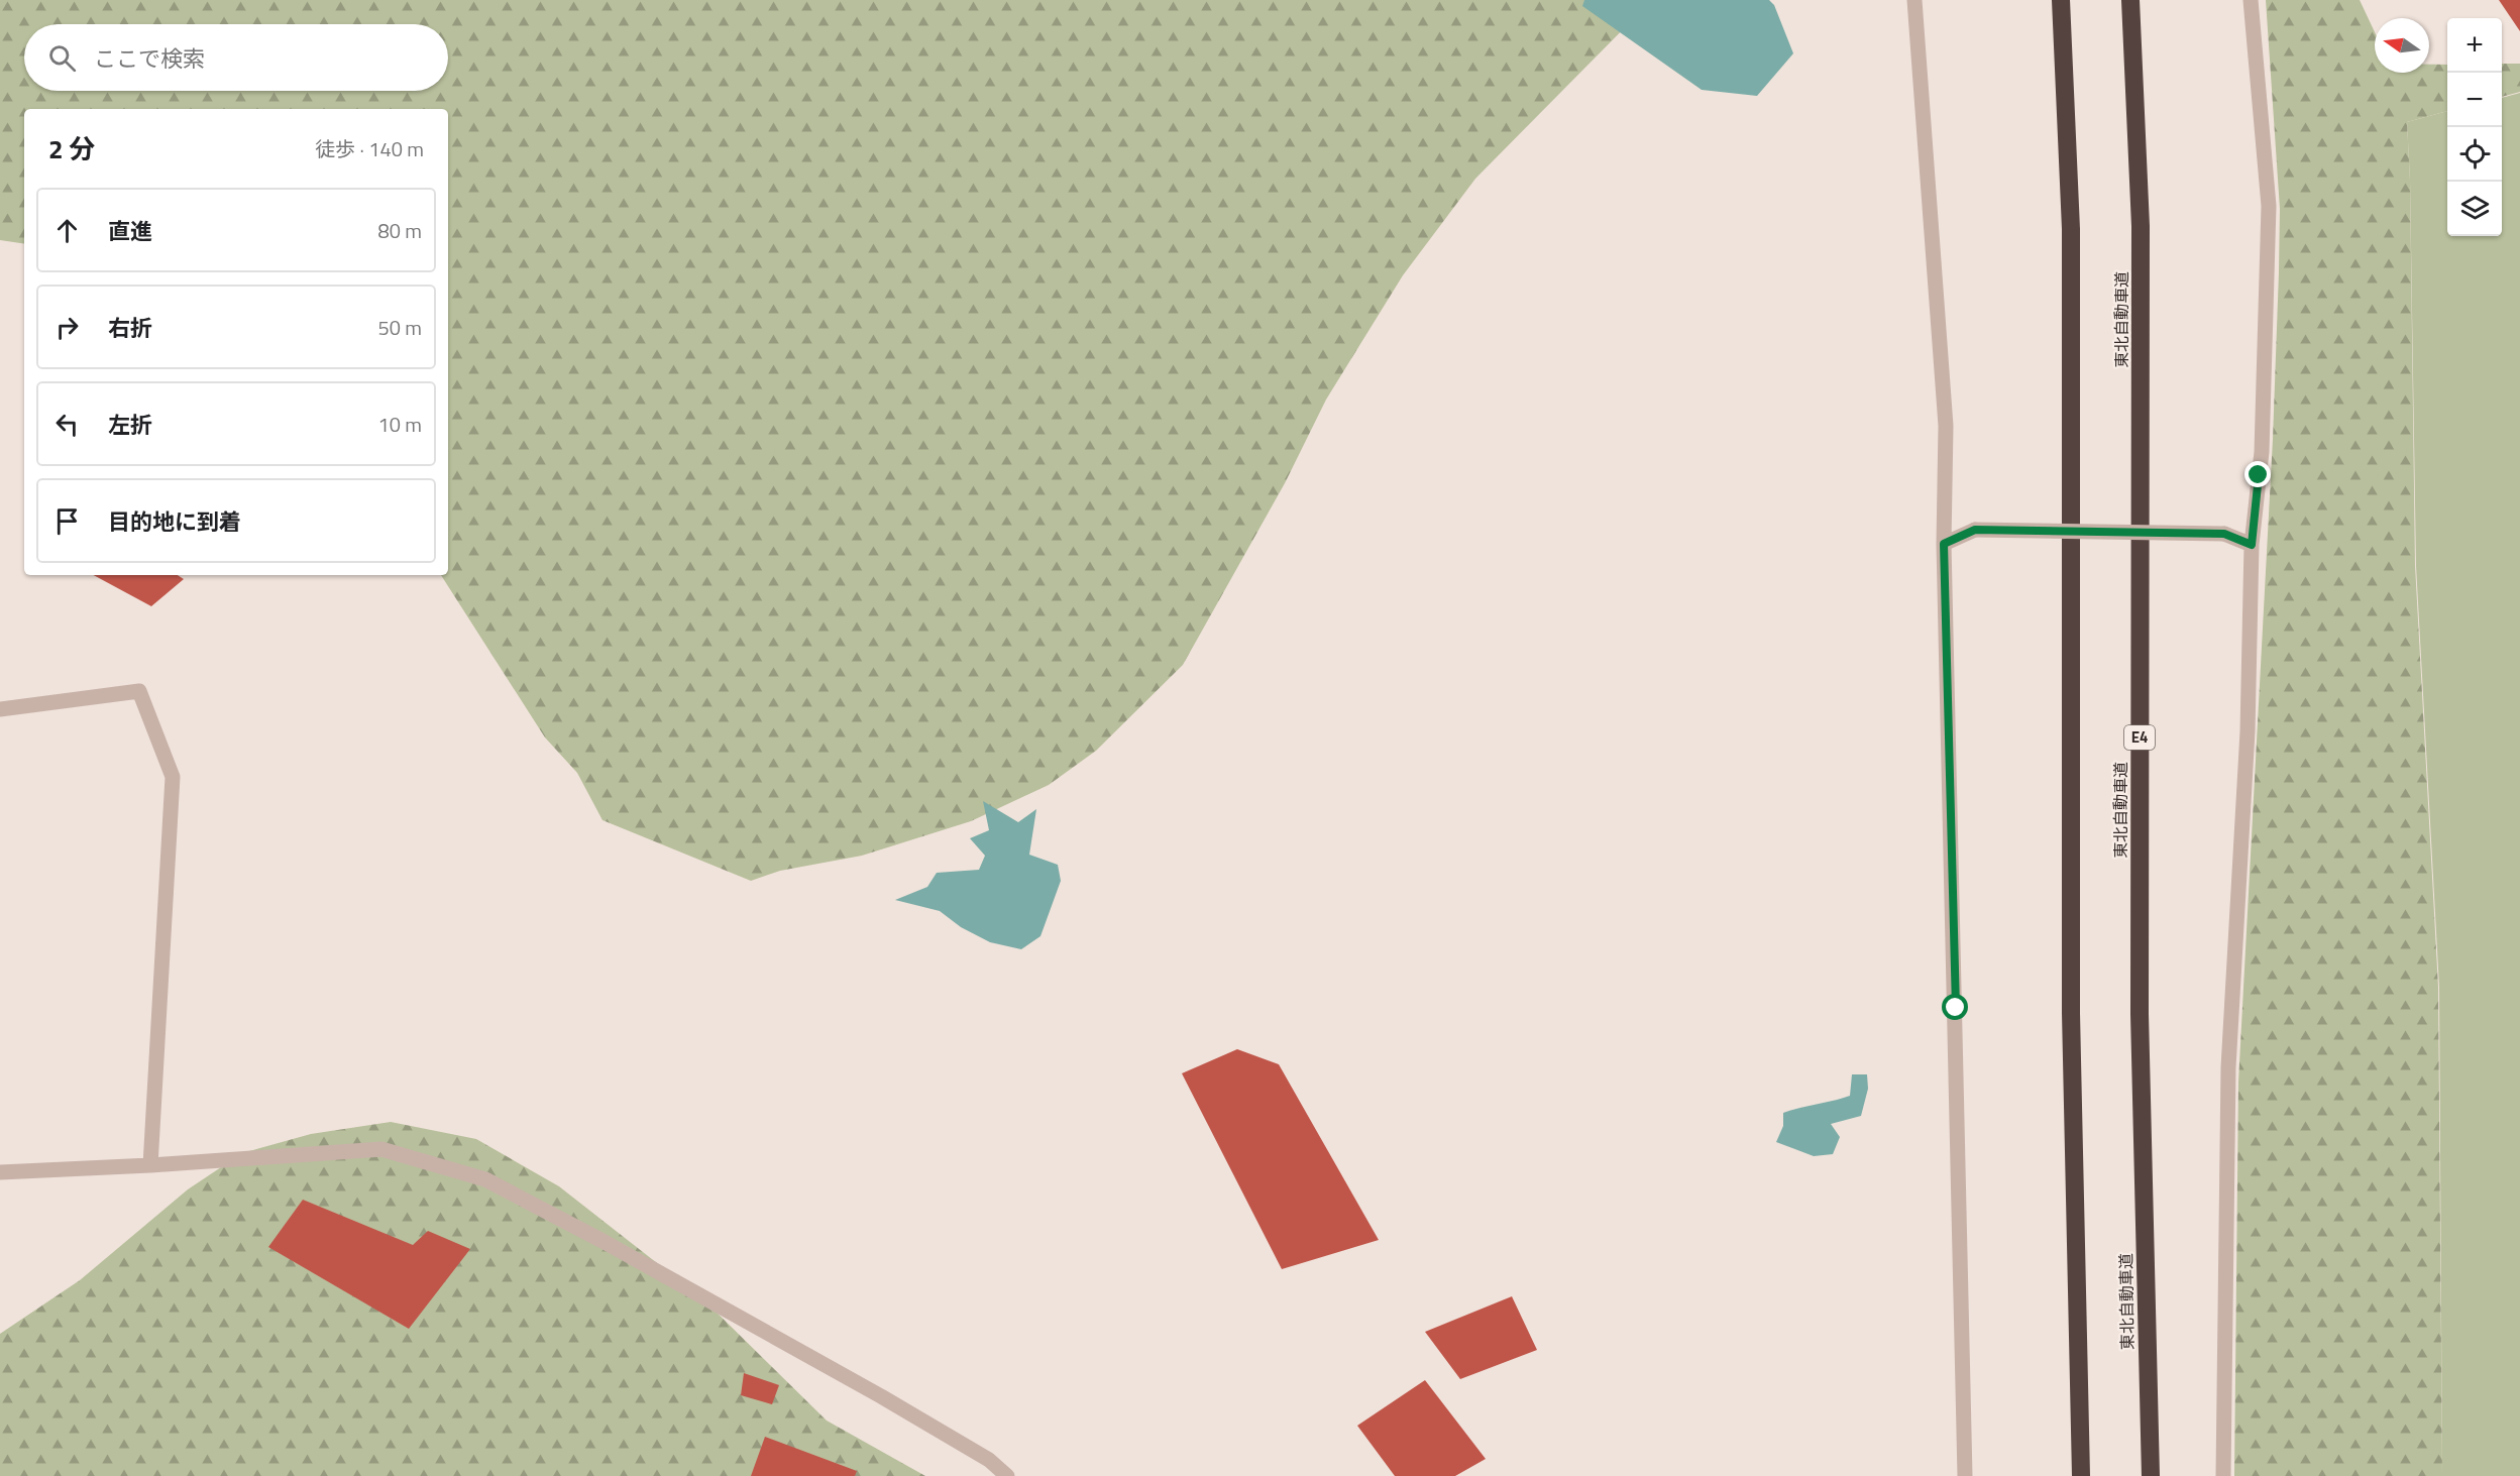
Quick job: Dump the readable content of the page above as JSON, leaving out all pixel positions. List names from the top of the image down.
{
  "streets": {
    "highway": ["東北自動車道", "E4"]
  },
  "north": "left",
  "page": {
    "map_buttons": ["+", "−"],
    "search": "ここで検索",
    "heading": ["2 分", "徒歩 · 140 m"],
    "list": [
      ["直進", "80 m"],
      ["右折", "50 m"],
      ["左折", "10 m"],
      "目的地に到着"
    ]
  }
}
